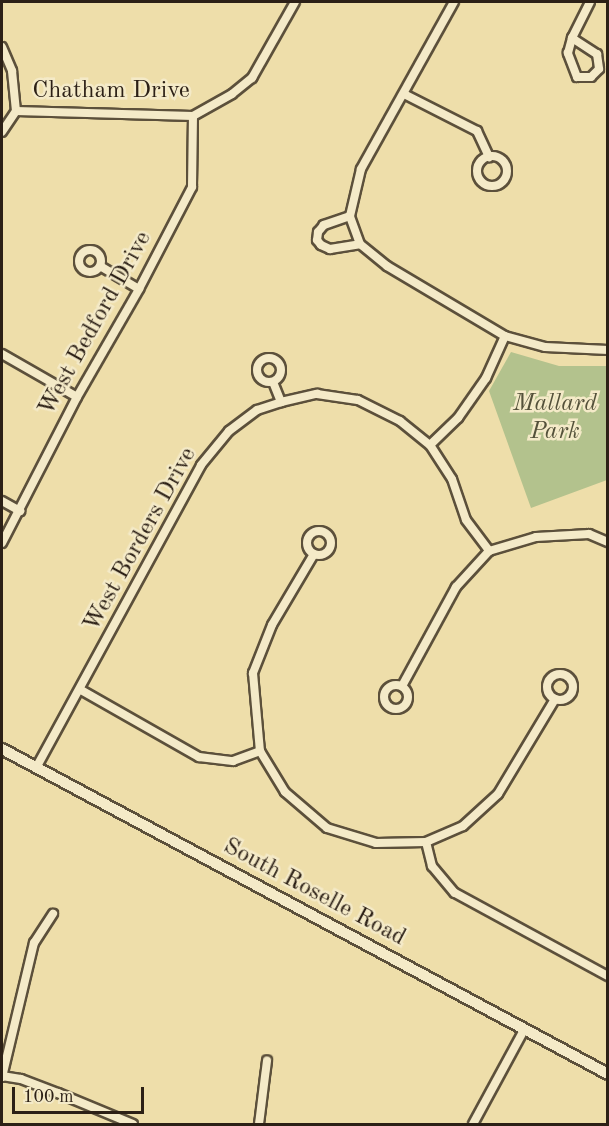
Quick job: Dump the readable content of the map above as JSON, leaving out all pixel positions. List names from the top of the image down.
{
  "streets": {
    "main road": ["South Roselle Road"],
    "street": ["Chatham Drive", "West Bedford Drive", "West Borders Drive"]
  },
  "crossings": [
    ["Chatham Drive", "West Bedford Drive"],
    ["West Borders Drive", "South Roselle Road"]
  ],
  "parks": ["Mallard Park"],
  "scale_bar": "100 m"
}
